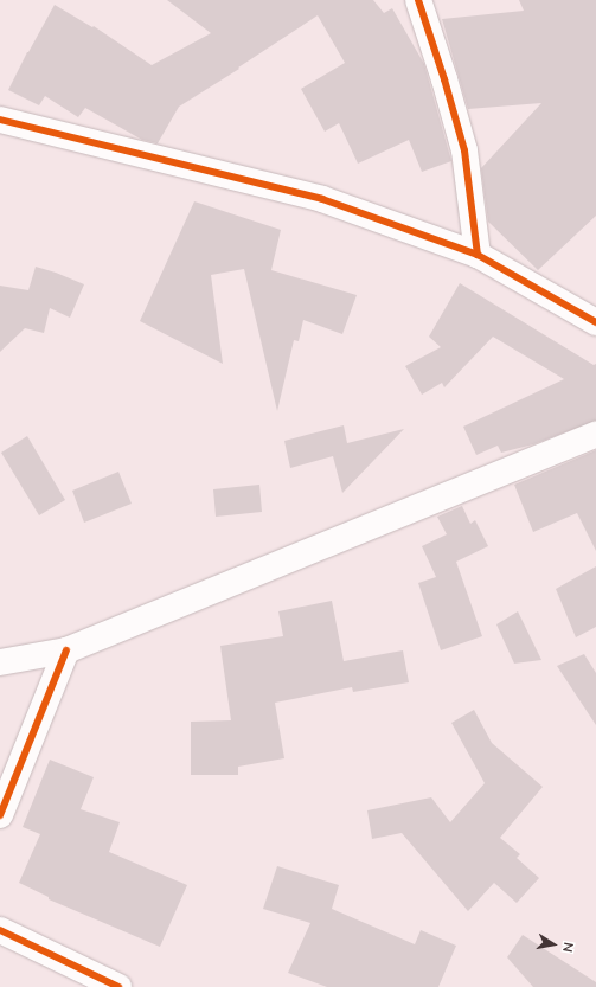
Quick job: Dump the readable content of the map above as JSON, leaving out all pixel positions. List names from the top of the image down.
{
  "north": "right"
}
